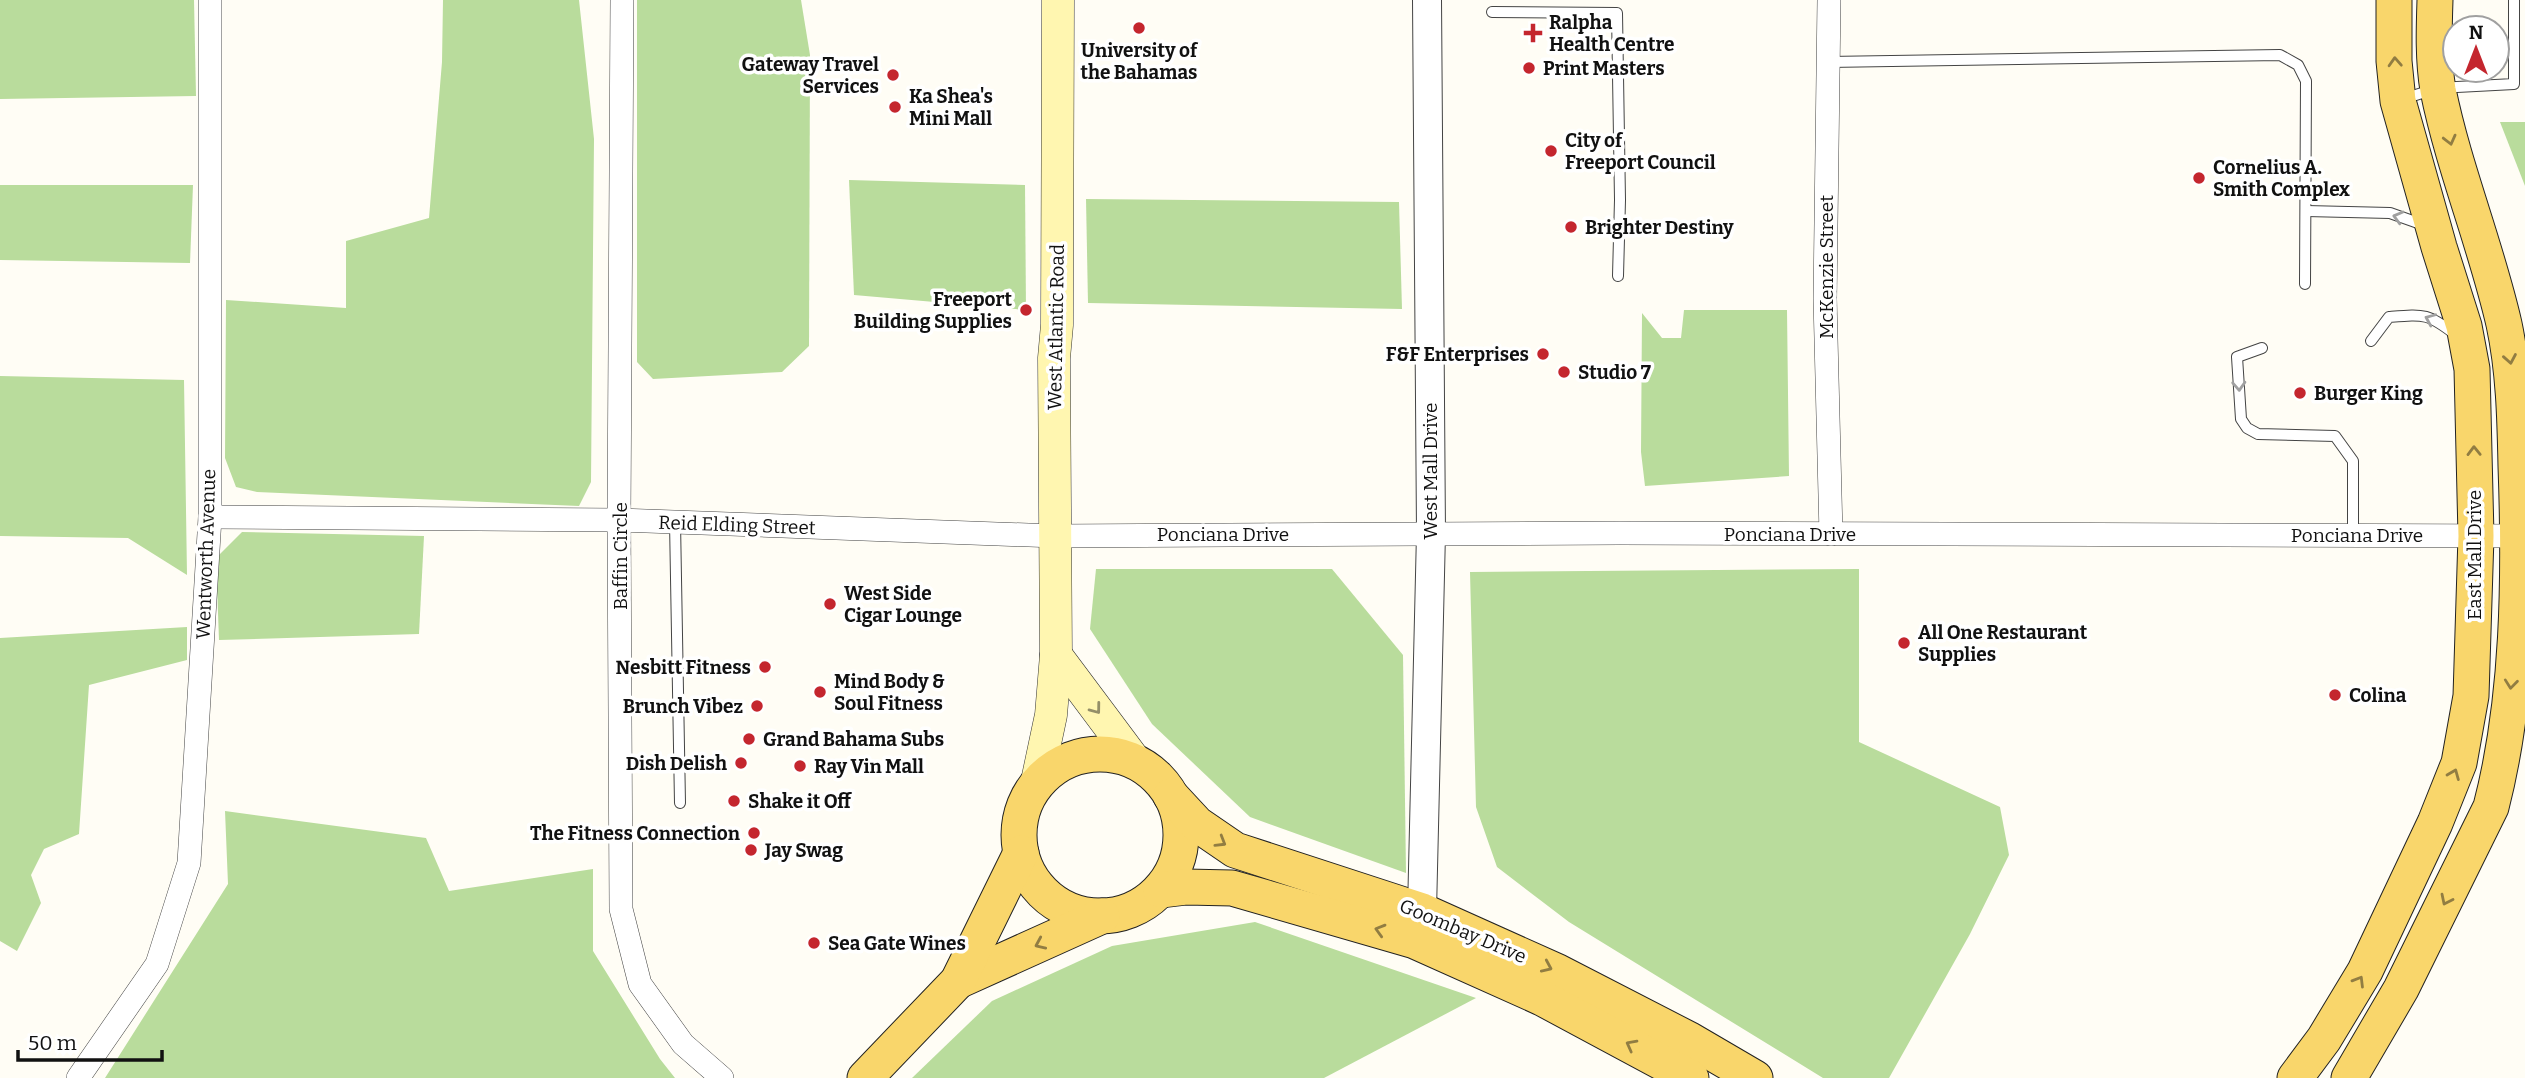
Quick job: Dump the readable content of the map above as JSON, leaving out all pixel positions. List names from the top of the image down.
{
  "streets": {
    "main road": ["West Atlantic Road", "East Mall Drive", "Goombay Drive"],
    "street": [
      "McKenzie Street",
      "West Mall Drive",
      "Reid Elding Street",
      "Ponciana Drive",
      "Wentworth Avenue",
      "Baffin Circle"
    ]
  },
  "crossings": [
    ["McKenzie Street", "Ponciana Drive"],
    ["West Atlantic Road", "Reid Elding Street"],
    ["West Atlantic Road", "Ponciana Drive"],
    ["West Atlantic Road", "Goombay Drive"],
    ["West Mall Drive", "Ponciana Drive"],
    ["West Mall Drive", "Goombay Drive"],
    ["Reid Elding Street", "Ponciana Drive"],
    ["Reid Elding Street", "Wentworth Avenue"],
    ["Reid Elding Street", "Baffin Circle"],
    ["Ponciana Drive", "East Mall Drive"]
  ],
  "places": {
    "other": [
      "University of the Bahamas",
      "Print Masters",
      "Gateway Travel Services",
      "Ka Shea's Mini Mall",
      "City of Freeport Council",
      "Cornelius A. Smith Complex",
      "Brighter Destiny",
      "Freeport Building Supplies",
      "F&F Enterprises",
      "Studio 7",
      "Burger King",
      "West Side Cigar Lounge",
      "All One Restaurant Supplies",
      "Nesbitt Fitness",
      "Mind Body & Soul Fitness",
      "Colina",
      "Brunch Vibez",
      "Grand Bahama Subs",
      "Dish Delish",
      "Ray Vin Mall",
      "Shake it Off",
      "The Fitness Connection",
      "Jay Swag",
      "Sea Gate Wines"
    ],
    "health": ["Ralpha Health Centre"]
  },
  "scale_bar": "50 m",
  "north": "top"
}
